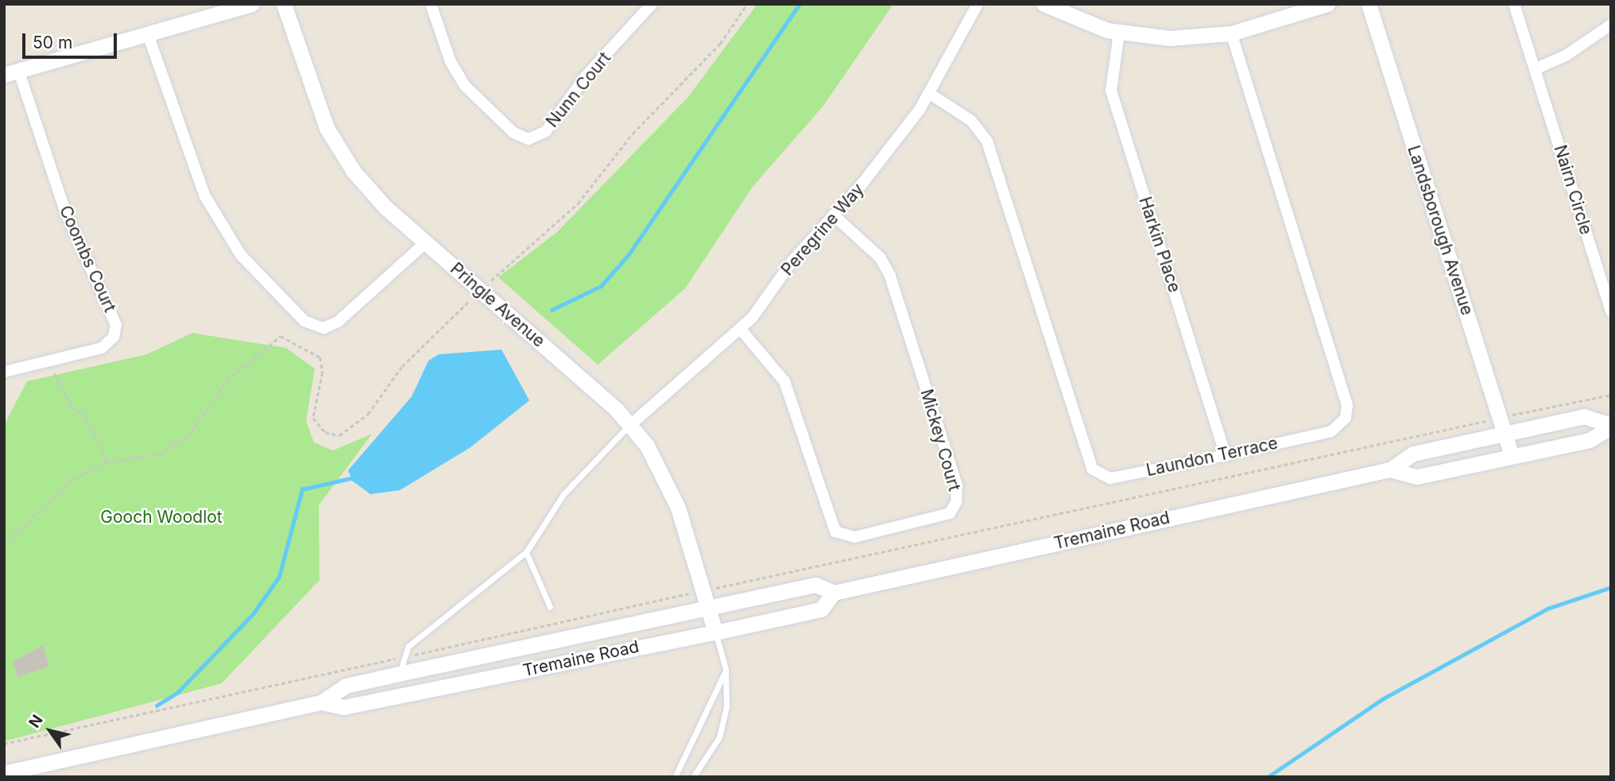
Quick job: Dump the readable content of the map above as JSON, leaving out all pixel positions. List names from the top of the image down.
{
  "streets": {
    "main road": ["Landsborough Avenue", "Pringle Avenue", "Tremaine Road"],
    "street": [
      "Nunn Court",
      "Nairn Circle",
      "Peregrine Way",
      "Harkin Place",
      "Coombs Court",
      "Mickey Court",
      "Laundon Terrace"
    ]
  },
  "crossings": [
    ["Peregrine Way", "Pringle Avenue"],
    ["Peregrine Way", "Mickey Court"],
    ["Peregrine Way", "Laundon Terrace"],
    ["Landsborough Avenue", "Tremaine Road"],
    ["Harkin Place", "Laundon Terrace"],
    ["Pringle Avenue", "Tremaine Road"]
  ],
  "parks": ["Gooch Woodlot"],
  "scale_bar": "50 m",
  "north": "top left"
}
